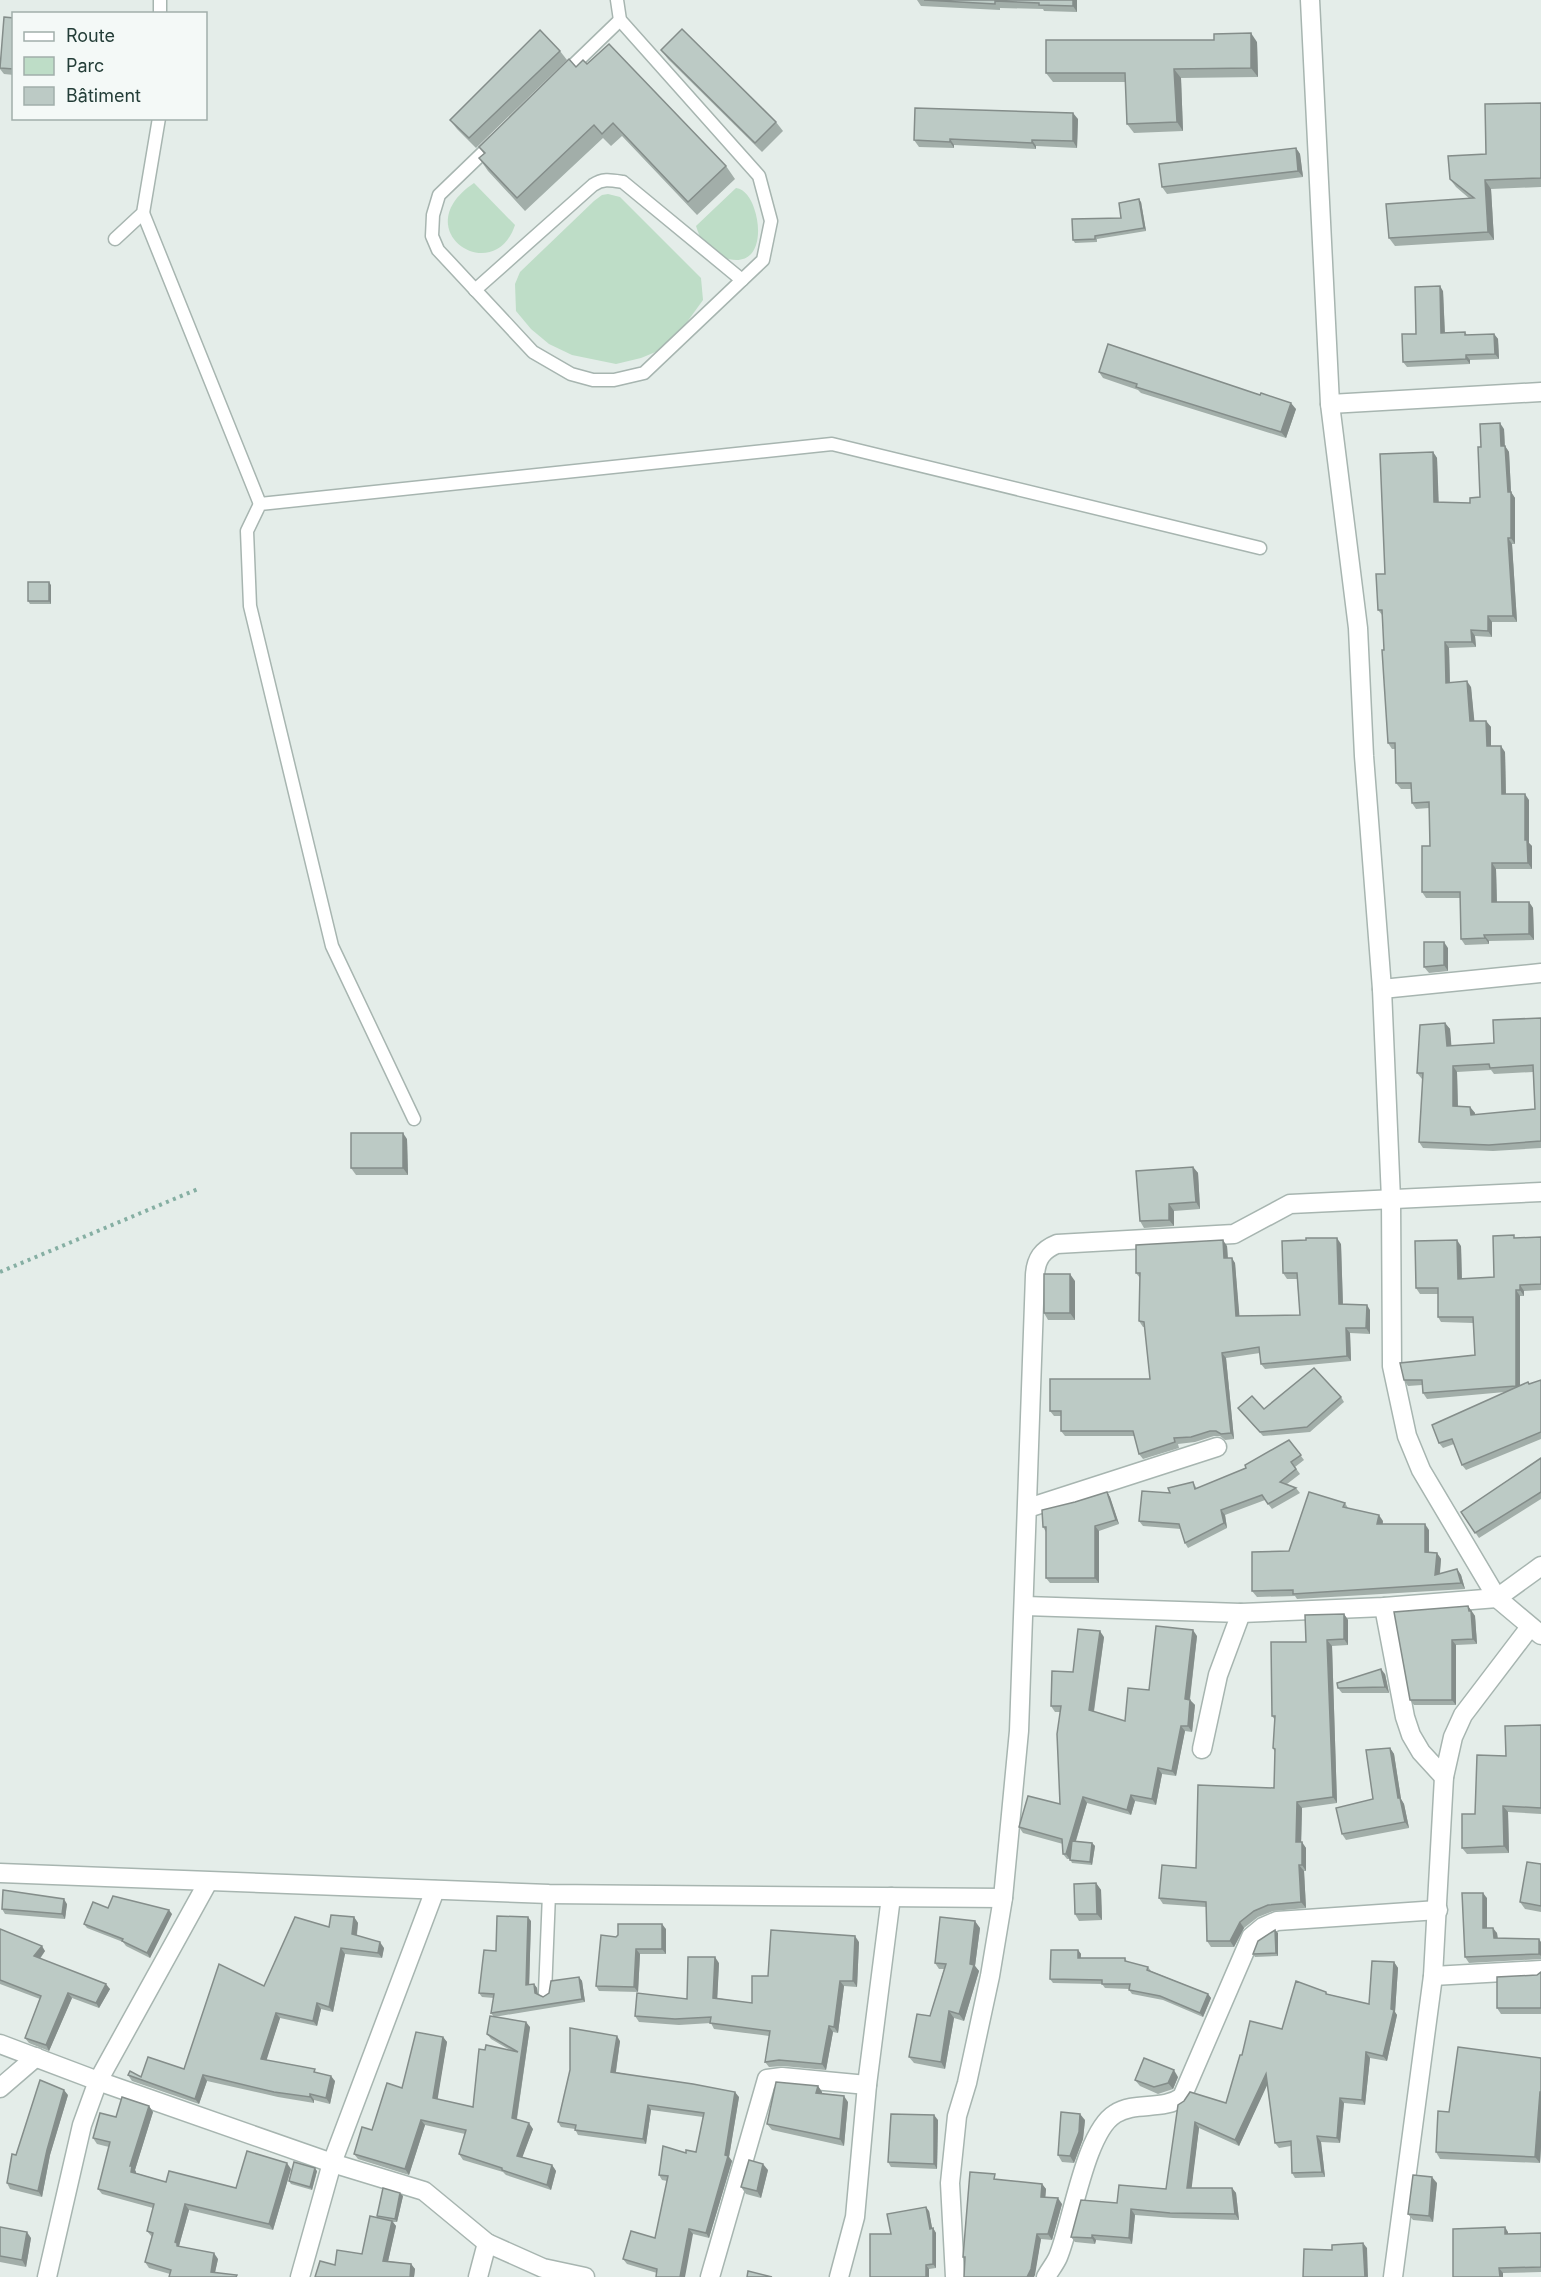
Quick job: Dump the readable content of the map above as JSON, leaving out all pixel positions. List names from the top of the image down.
{
  "legend": ["Route", "Parc", "Bâtiment"]
}
